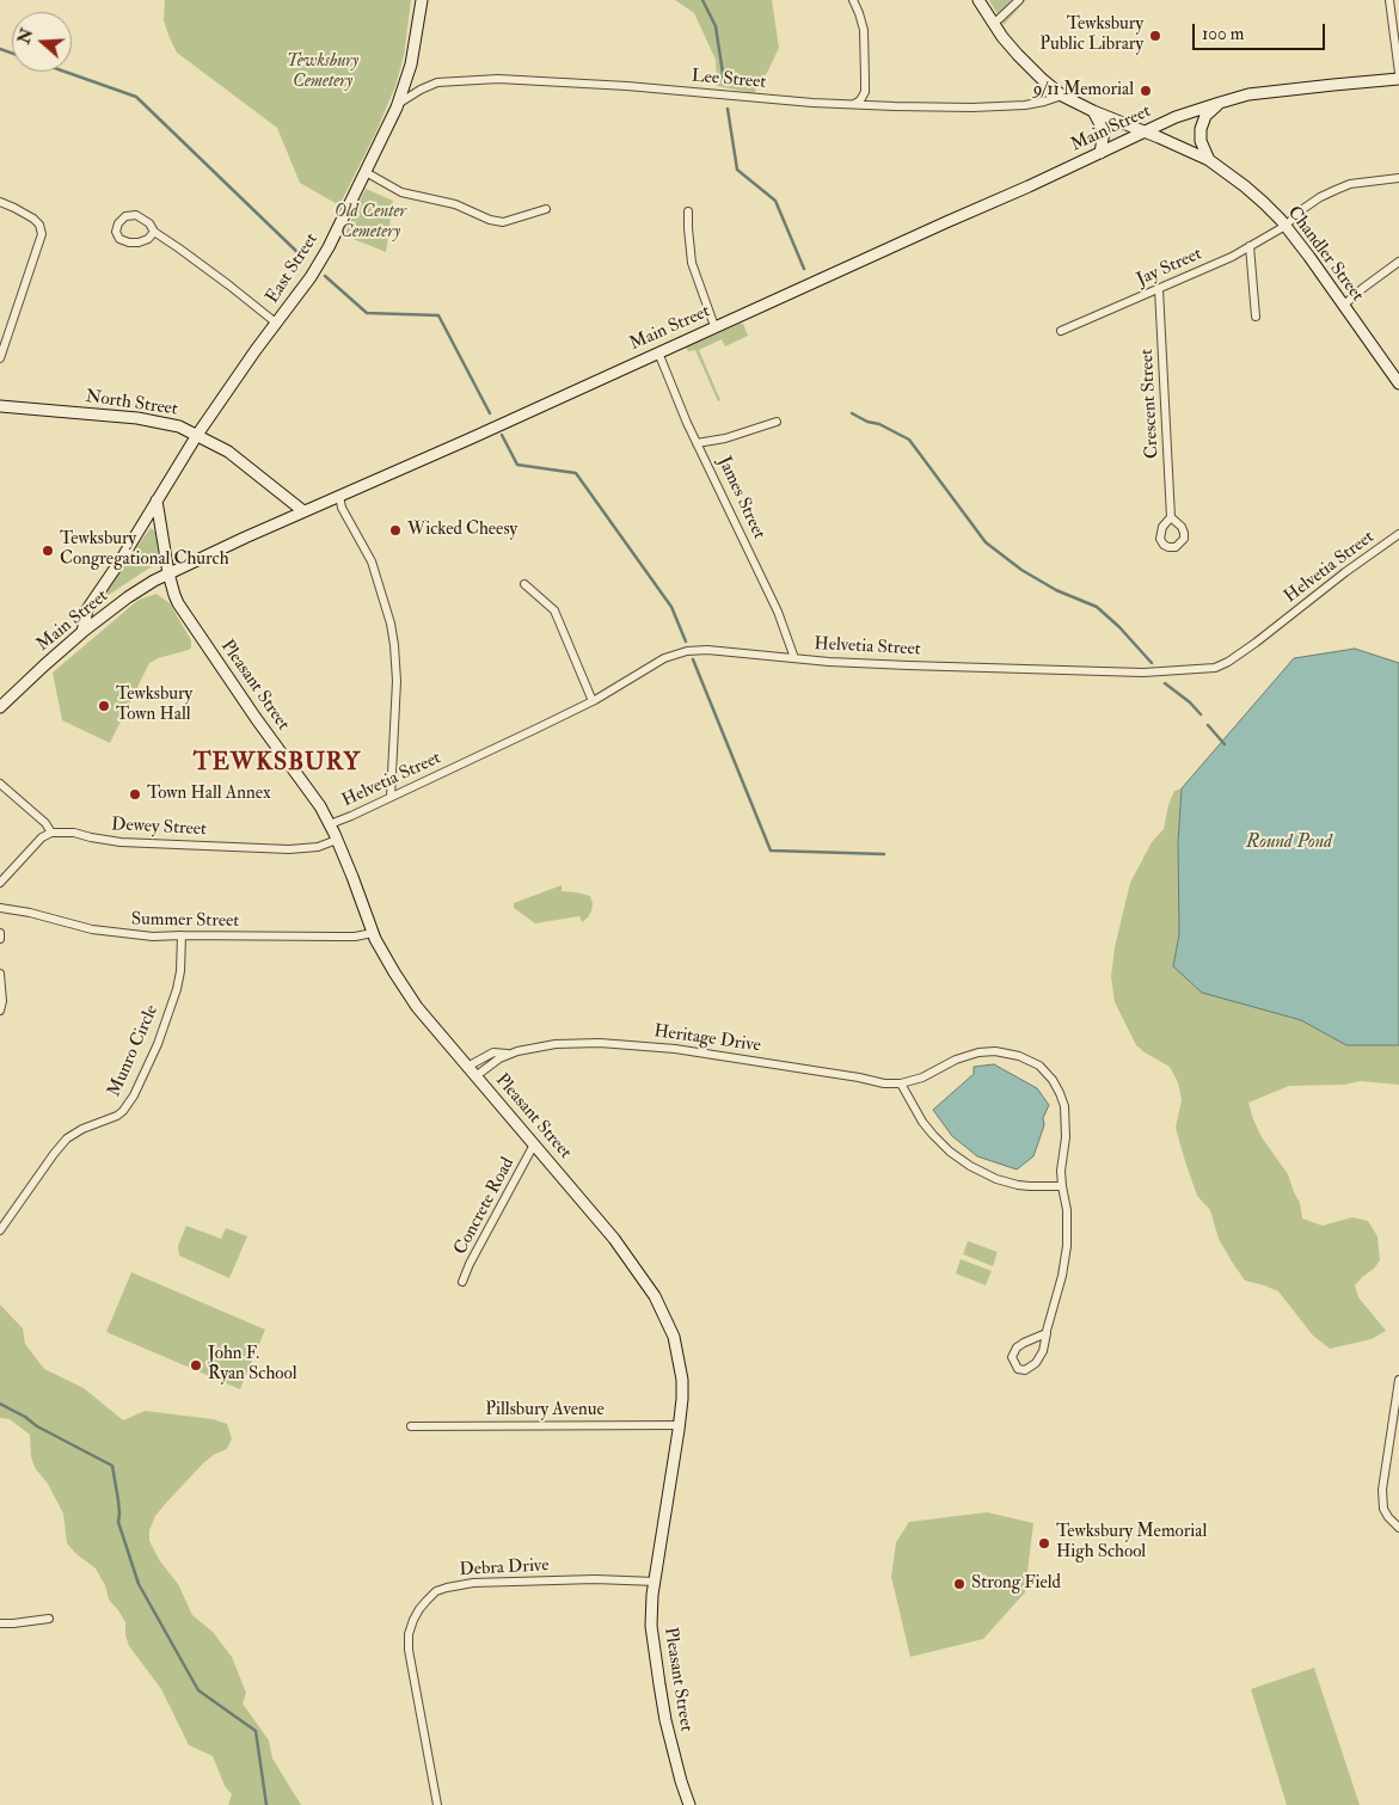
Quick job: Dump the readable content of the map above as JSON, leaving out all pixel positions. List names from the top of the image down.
{
  "streets": {
    "main road": [
      "Main Street",
      "Chandler Street",
      "East Street",
      "North Street",
      "Pleasant Street"
    ],
    "street": [
      "Lee Street",
      "Jay Street",
      "Crescent Street",
      "James Street",
      "Helvetia Street",
      "Dewey Street",
      "Summer Street",
      "Heritage Drive",
      "Munro Circle",
      "Concrete Road",
      "Pillsbury Avenue",
      "Debra Drive"
    ]
  },
  "crossings": [
    ["Lee Street", "Chandler Street"],
    ["Lee Street", "East Street"],
    ["Main Street", "Chandler Street"],
    ["Main Street", "East Street"],
    ["Main Street", "North Street"],
    ["Main Street", "James Street"],
    ["Main Street", "Pleasant Street"],
    ["Chandler Street", "Jay Street"],
    ["Jay Street", "Crescent Street"],
    ["East Street", "North Street"],
    ["East Street", "Pleasant Street"],
    ["James Street", "Helvetia Street"],
    ["Helvetia Street", "Pleasant Street"],
    ["Pleasant Street", "Dewey Street"],
    ["Pleasant Street", "Summer Street"],
    ["Pleasant Street", "Heritage Drive"],
    ["Pleasant Street", "Concrete Road"],
    ["Pleasant Street", "Pillsbury Avenue"],
    ["Pleasant Street", "Debra Drive"],
    ["Summer Street", "Munro Circle"]
  ],
  "districts": ["TEWKSBURY"],
  "water": ["Round Pond"],
  "parks": ["Tewksbury Cemetery", "Old Center Cemetery"],
  "places": [
    "Tewksbury Public Library",
    "9/11 Memorial",
    "Wicked Cheesy",
    "Tewksbury Congregational Church",
    "Tewksbury Town Hall",
    "Town Hall Annex",
    "John F. Ryan School",
    "Tewksbury Memorial High School",
    "Strong Field"
  ],
  "scale_bar": "100 m",
  "north": "left"
}
